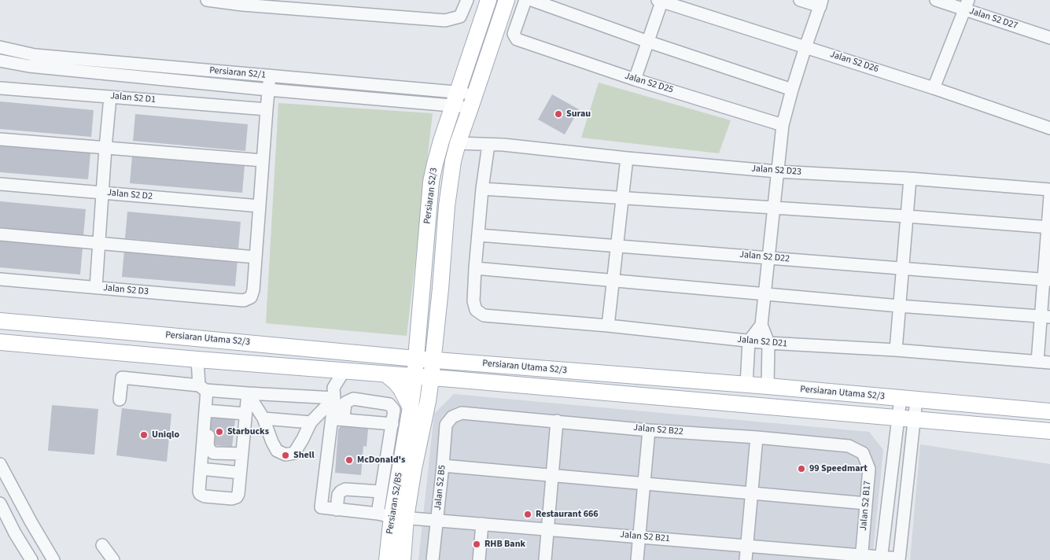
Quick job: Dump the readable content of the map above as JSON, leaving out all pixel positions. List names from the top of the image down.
{
  "streets": {
    "main road": ["Persiaran S2/3", "Persiaran Utama S2/3", "Persiaran S2/B5"],
    "street": [
      "Jalan S2 D27",
      "Jalan S2 D26",
      "Persiaran S2/1",
      "Jalan S2 D25",
      "Jalan S2 D1",
      "Jalan S2 D23",
      "Jalan S2 D2",
      "Jalan S2 D22",
      "Jalan S2 D3",
      "Jalan S2 D21",
      "Jalan S2 B22",
      "Jalan S2 B5",
      "Jalan S2 B17",
      "Jalan S2 B21"
    ]
  },
  "crossings": [
    ["Persiaran S2/1", "Persiaran S2/3"],
    ["Persiaran S2/1", "Persiaran S2/B5"],
    ["Jalan S2 D23", "Persiaran S2/B5"],
    ["Persiaran S2/3", "Persiaran Utama S2/3"],
    ["Persiaran S2/3", "Persiaran S2/B5"],
    ["Persiaran Utama S2/3", "Persiaran S2/B5"],
    ["Jalan S2 B22", "Jalan S2 B5"],
    ["Jalan S2 B22", "Jalan S2 B17"],
    ["Jalan S2 B5", "Jalan S2 B21"],
    ["Persiaran S2/B5", "Jalan S2 B21"],
    ["Jalan S2 B17", "Jalan S2 B21"]
  ],
  "places": [
    "Surau",
    "Starbucks",
    "Uniqlo",
    "Shell",
    "McDonald's",
    "99 Speedmart",
    "Restaurant 666",
    "RHB Bank"
  ]
}
